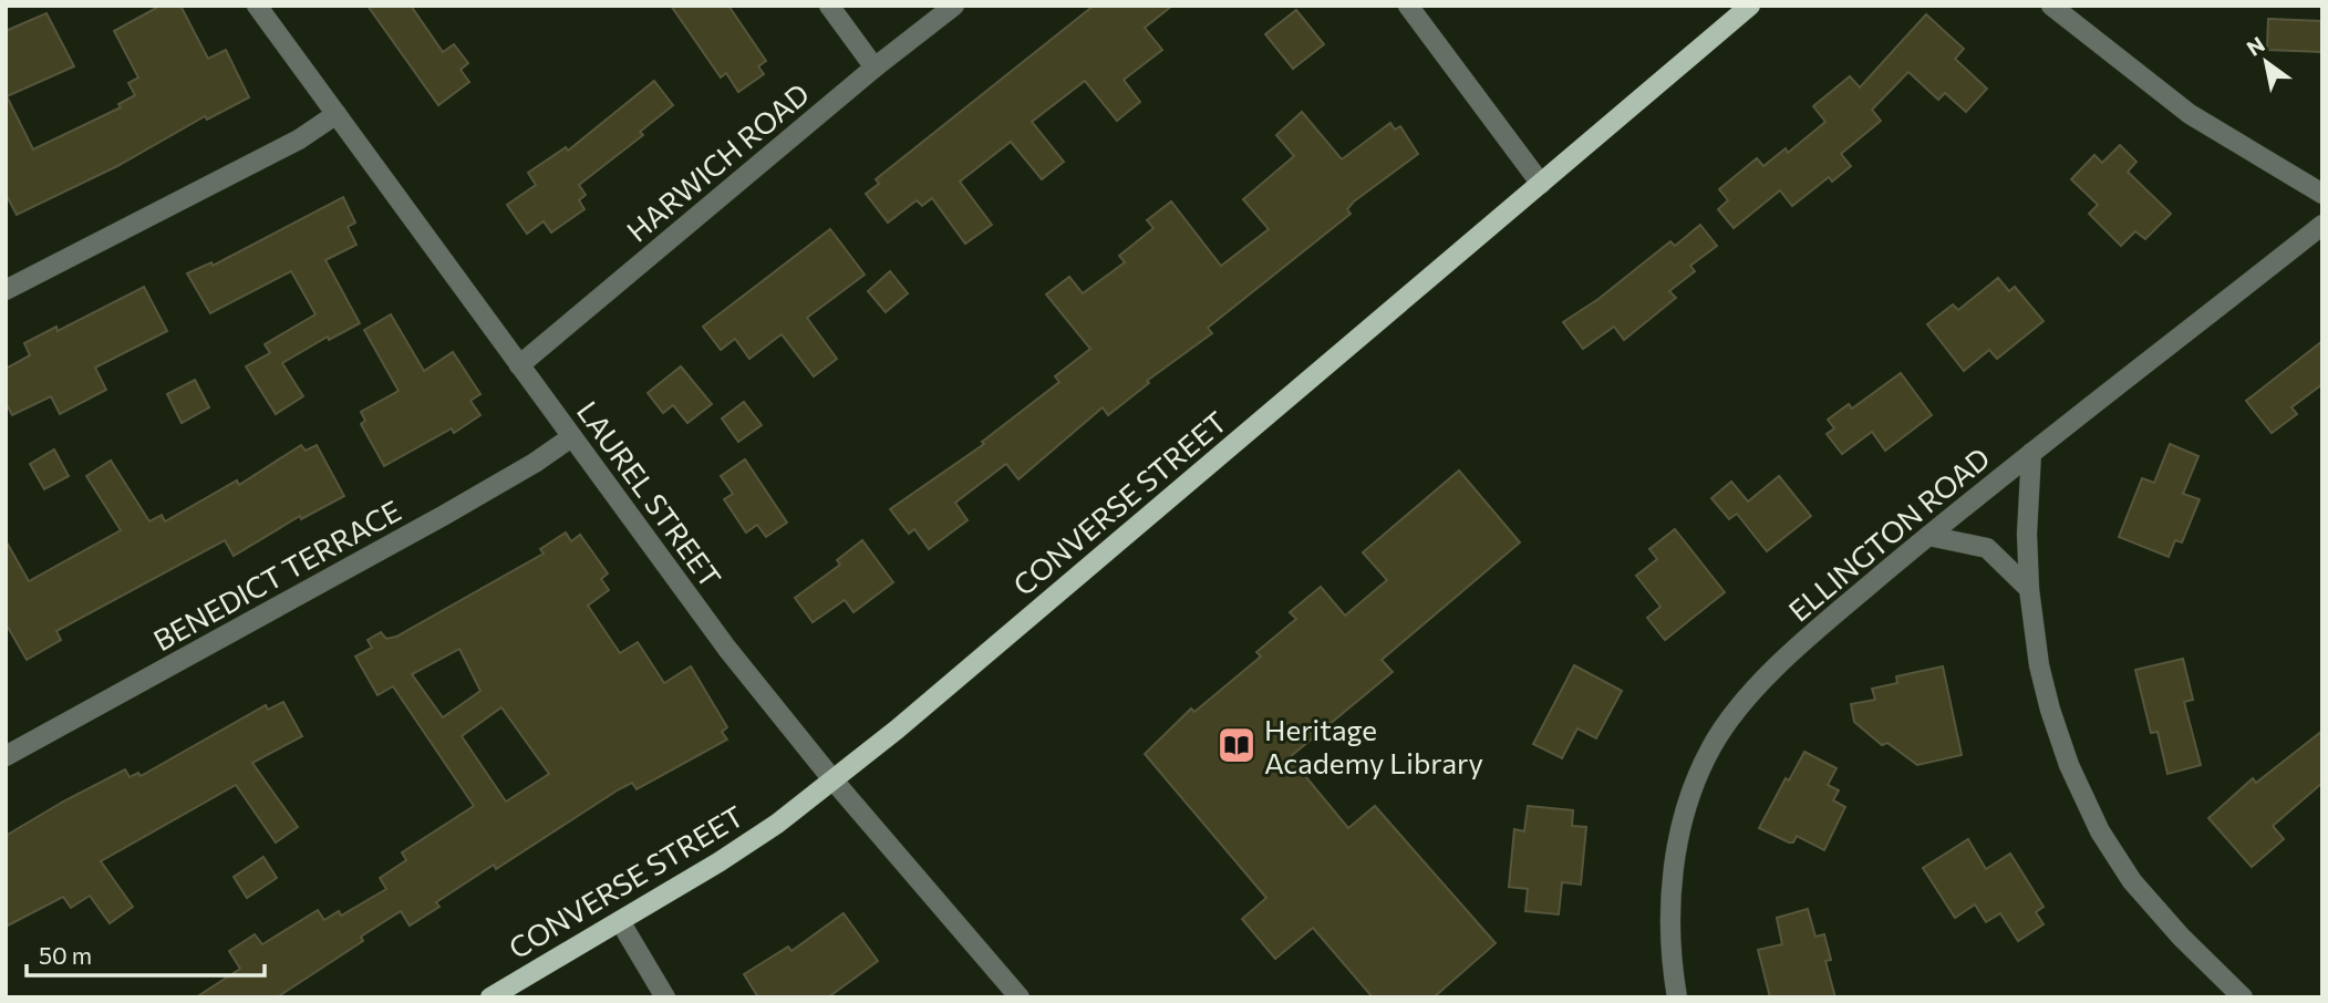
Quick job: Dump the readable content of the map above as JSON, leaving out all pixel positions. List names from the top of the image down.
{
  "streets": {
    "main road": ["CONVERSE STREET"],
    "street": [
      "HARWICH ROAD",
      "LAUREL STREET",
      "ELLINGTON ROAD",
      "BENEDICT TERRACE"
    ]
  },
  "crossings": [
    ["HARWICH ROAD", "LAUREL STREET"],
    ["LAUREL STREET", "CONVERSE STREET"],
    ["LAUREL STREET", "BENEDICT TERRACE"]
  ],
  "places": {
    "library": ["Heritage Academy Library"]
  },
  "scale_bar": "50 m",
  "north": "top left"
}
